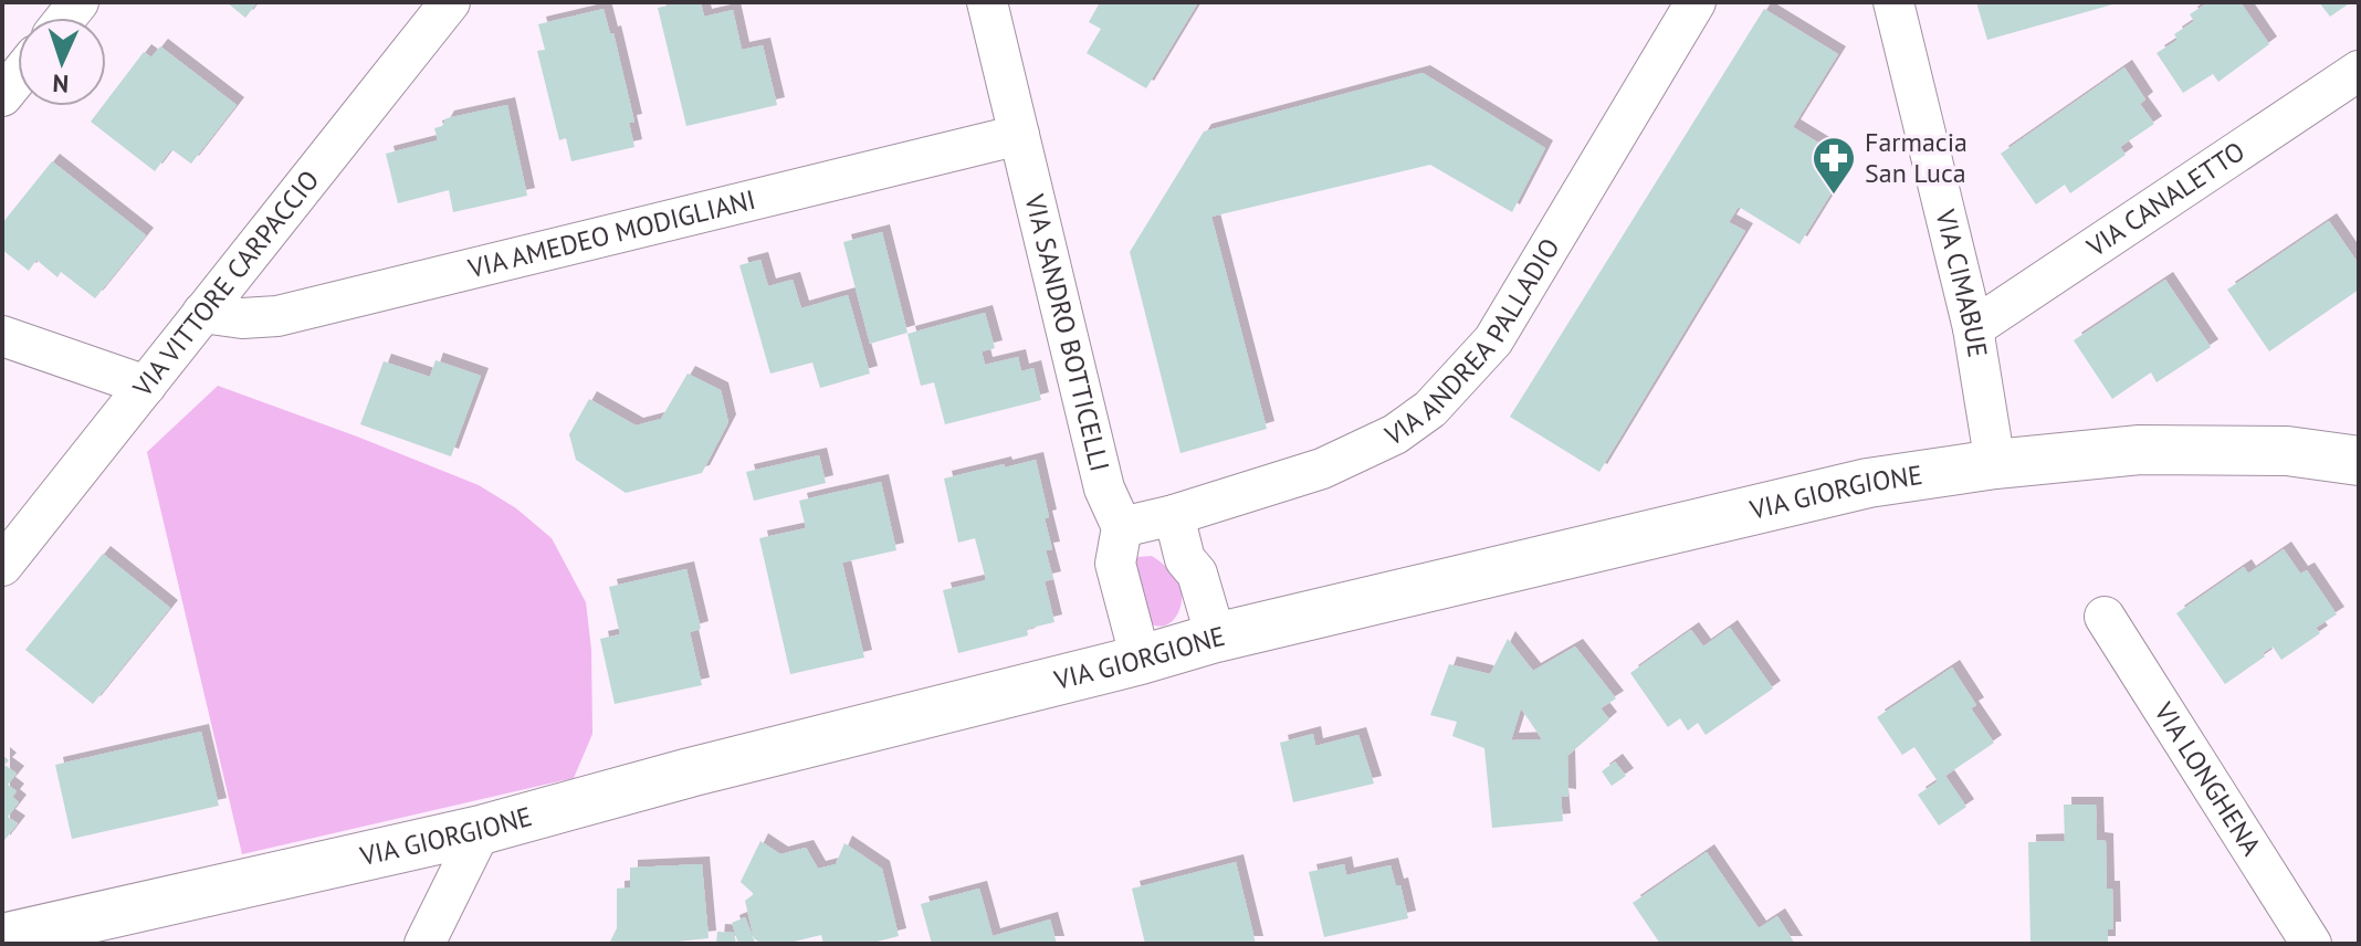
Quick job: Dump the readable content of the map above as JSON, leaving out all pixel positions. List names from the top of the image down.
{
  "streets": {
    "main road": ["VIA GIORGIONE"],
    "street": [
      "VIA CANALETTO",
      "VIA AMEDEO MODIGLIANI",
      "VIA VITTORE CARPACCIO",
      "VIA CIMABUE",
      "VIA SANDRO BOTTICELLI",
      "VIA ANDREA PALLADIO",
      "VIA LONGHENA"
    ]
  },
  "crossings": [
    ["VIA CANALETTO", "VIA CIMABUE"],
    ["VIA AMEDEO MODIGLIANI", "VIA VITTORE CARPACCIO"],
    ["VIA AMEDEO MODIGLIANI", "VIA SANDRO BOTTICELLI"],
    ["VIA CIMABUE", "VIA GIORGIONE"],
    ["VIA SANDRO BOTTICELLI", "VIA ANDREA PALLADIO"]
  ],
  "places": {
    "pharmacy": ["Farmacia San Luca"]
  },
  "north": "bottom"
}
